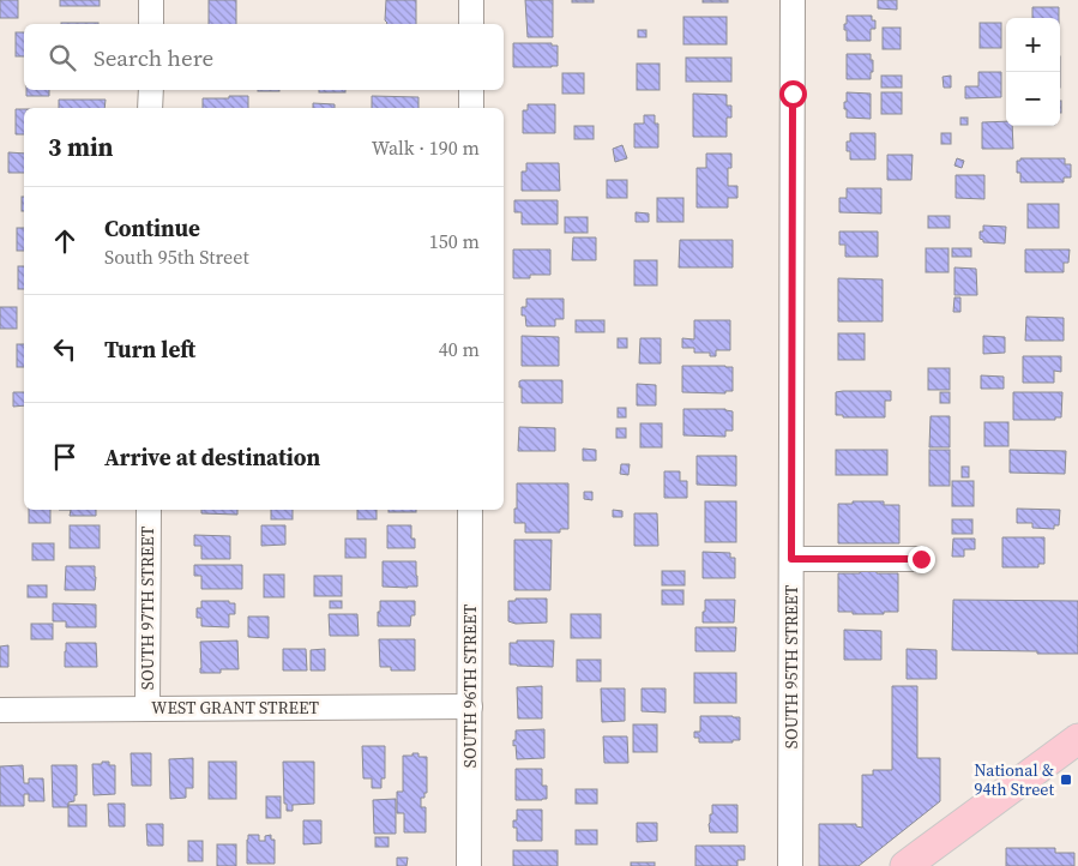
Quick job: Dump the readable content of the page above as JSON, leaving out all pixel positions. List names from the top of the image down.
{
  "streets": {
    "street": [
      "SOUTH 97TH STREET",
      "SOUTH 95TH STREET",
      "SOUTH 96TH STREET",
      "WEST GRANT STREET"
    ]
  },
  "crossings": [
    ["SOUTH 97TH STREET", "WEST GRANT STREET"],
    ["SOUTH 96TH STREET", "WEST GRANT STREET"]
  ],
  "places": {
    "transit": ["National & 94th Street"]
  },
  "page": {
    "map_buttons": ["+", "−"],
    "search": "Search here",
    "heading": ["3 min", "Walk · 190 m"],
    "list": [
      ["Continue", "South 95th Street", "150 m"],
      ["Turn left", "40 m"],
      "Arrive at destination"
    ]
  }
}
